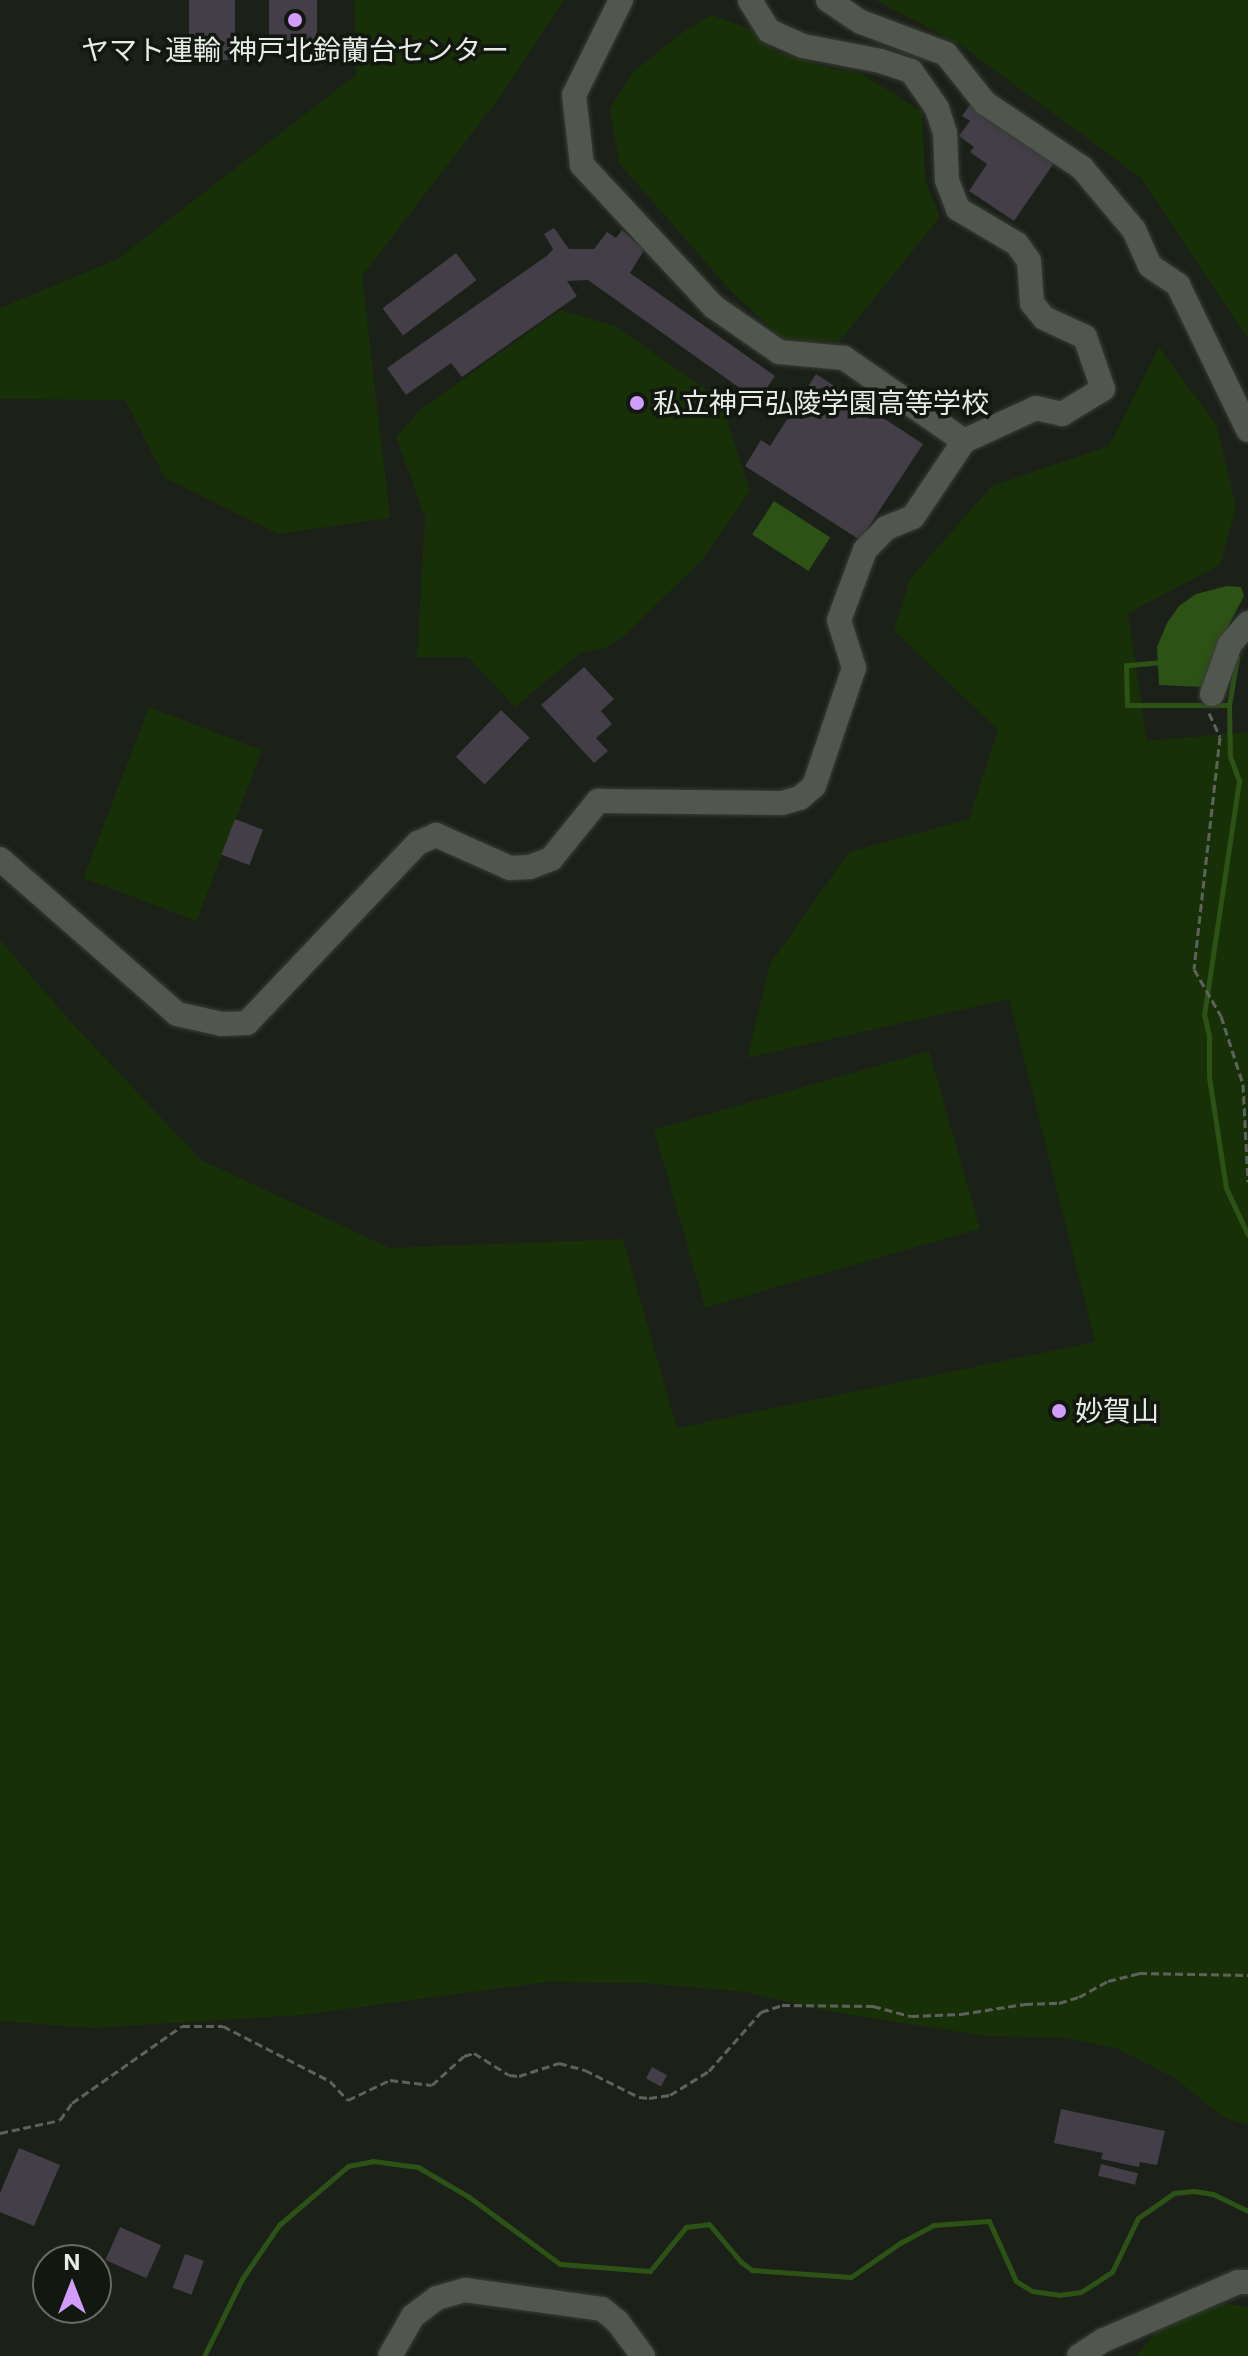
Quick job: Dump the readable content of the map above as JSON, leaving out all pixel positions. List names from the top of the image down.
{
  "places": ["ヤマト運輸 神戸北鈴蘭台センター", "私立神戸弘陵学園高等学校", "妙賀山"],
  "north": "top"
}
